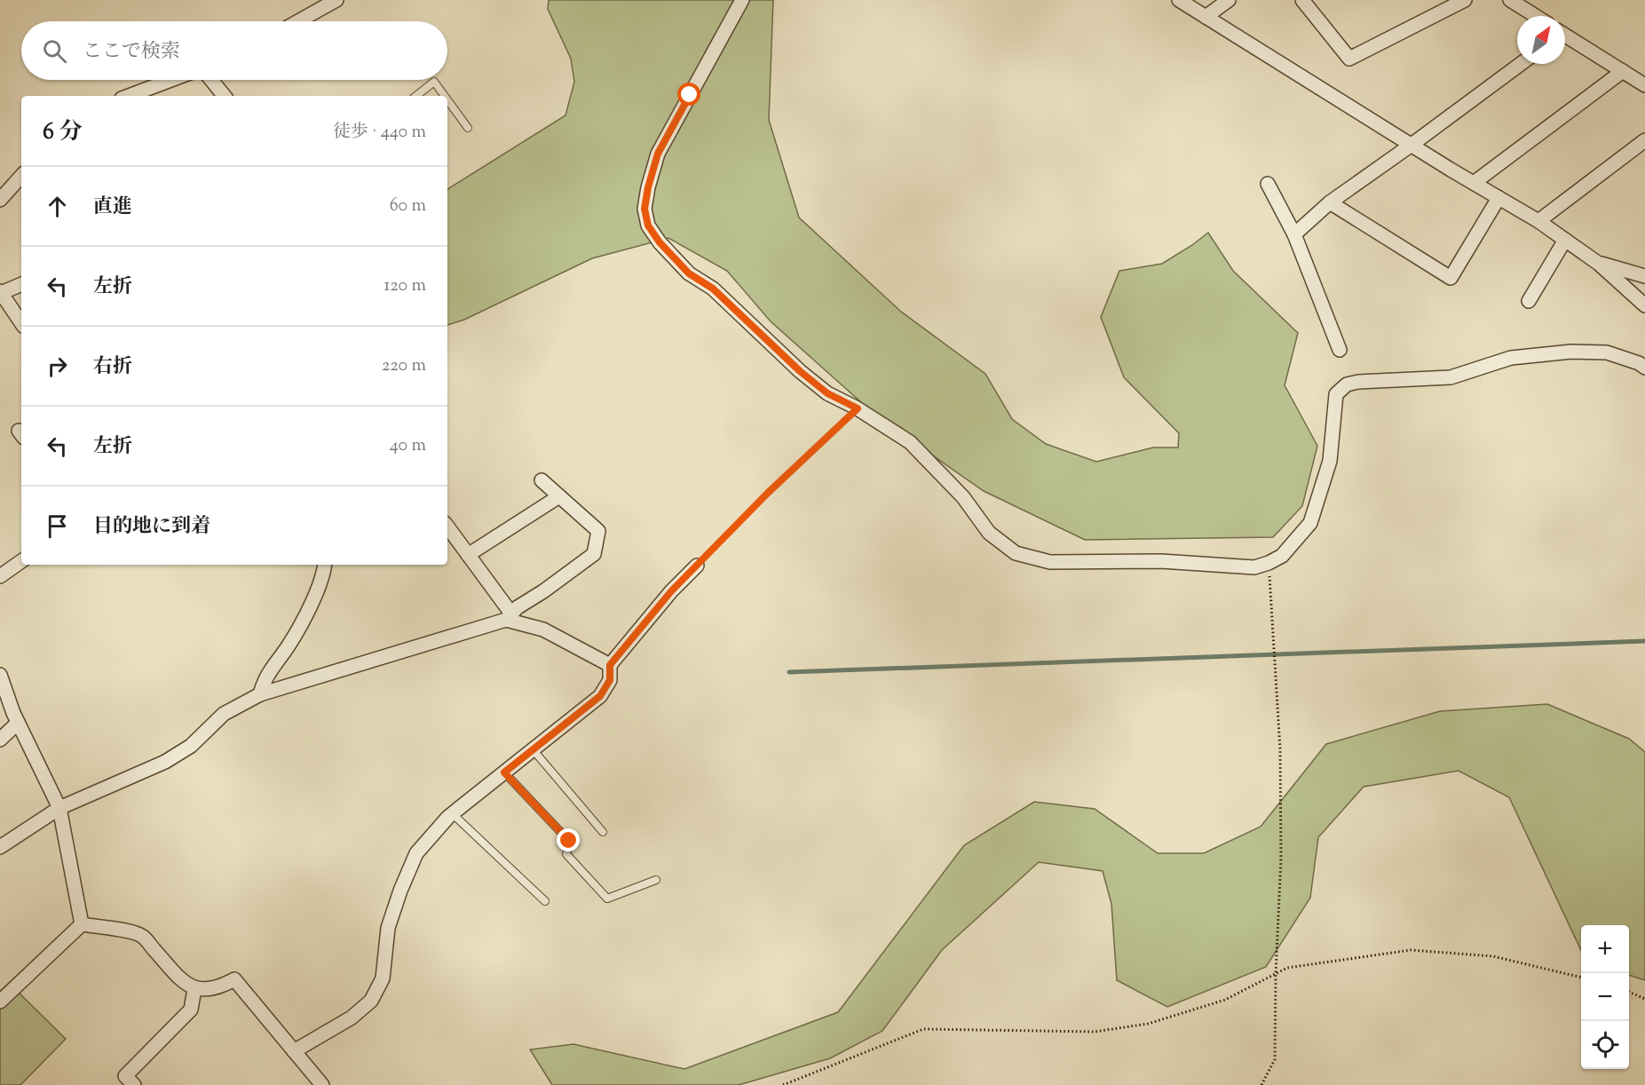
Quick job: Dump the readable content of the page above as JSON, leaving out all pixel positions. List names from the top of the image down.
{
  "north": "top right",
  "page": {
    "search": "ここで検索",
    "heading": ["6 分", "徒歩 · 440 m"],
    "list": [
      ["直進", "60 m"],
      ["左折", "120 m"],
      ["右折", "220 m"],
      ["左折", "40 m"],
      "目的地に到着"
    ],
    "map_buttons": ["+", "−"]
  }
}
